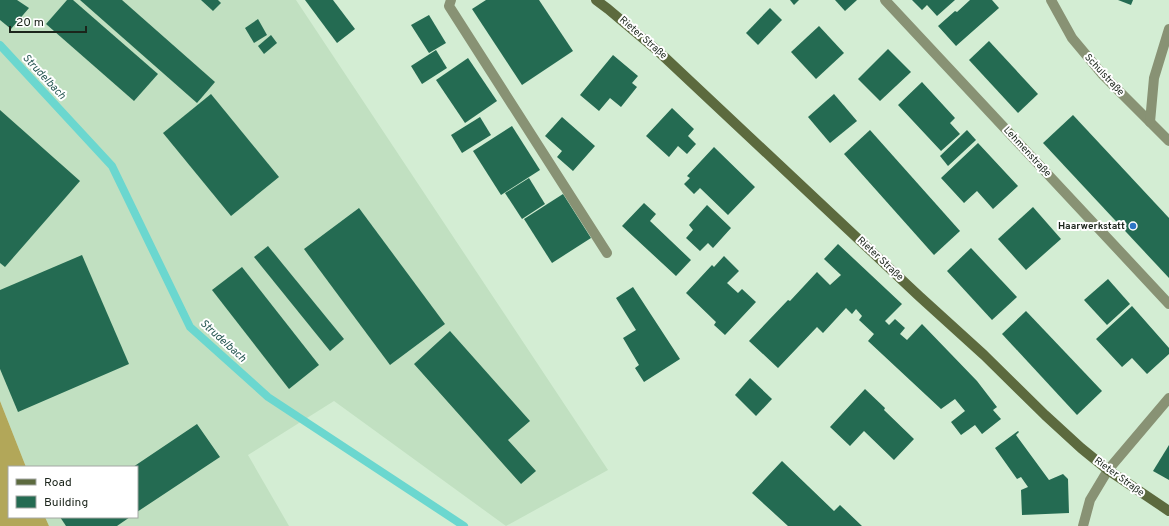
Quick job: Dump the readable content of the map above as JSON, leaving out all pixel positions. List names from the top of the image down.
{
  "streets": {
    "street": ["Rieter Straße", "Schulstraße", "Lehmenstraße"]
  },
  "water": ["Strudelbach"],
  "places": ["Haarwerkstatt"],
  "legend": ["Road", "Building"],
  "scale_bar": "20 m"
}
